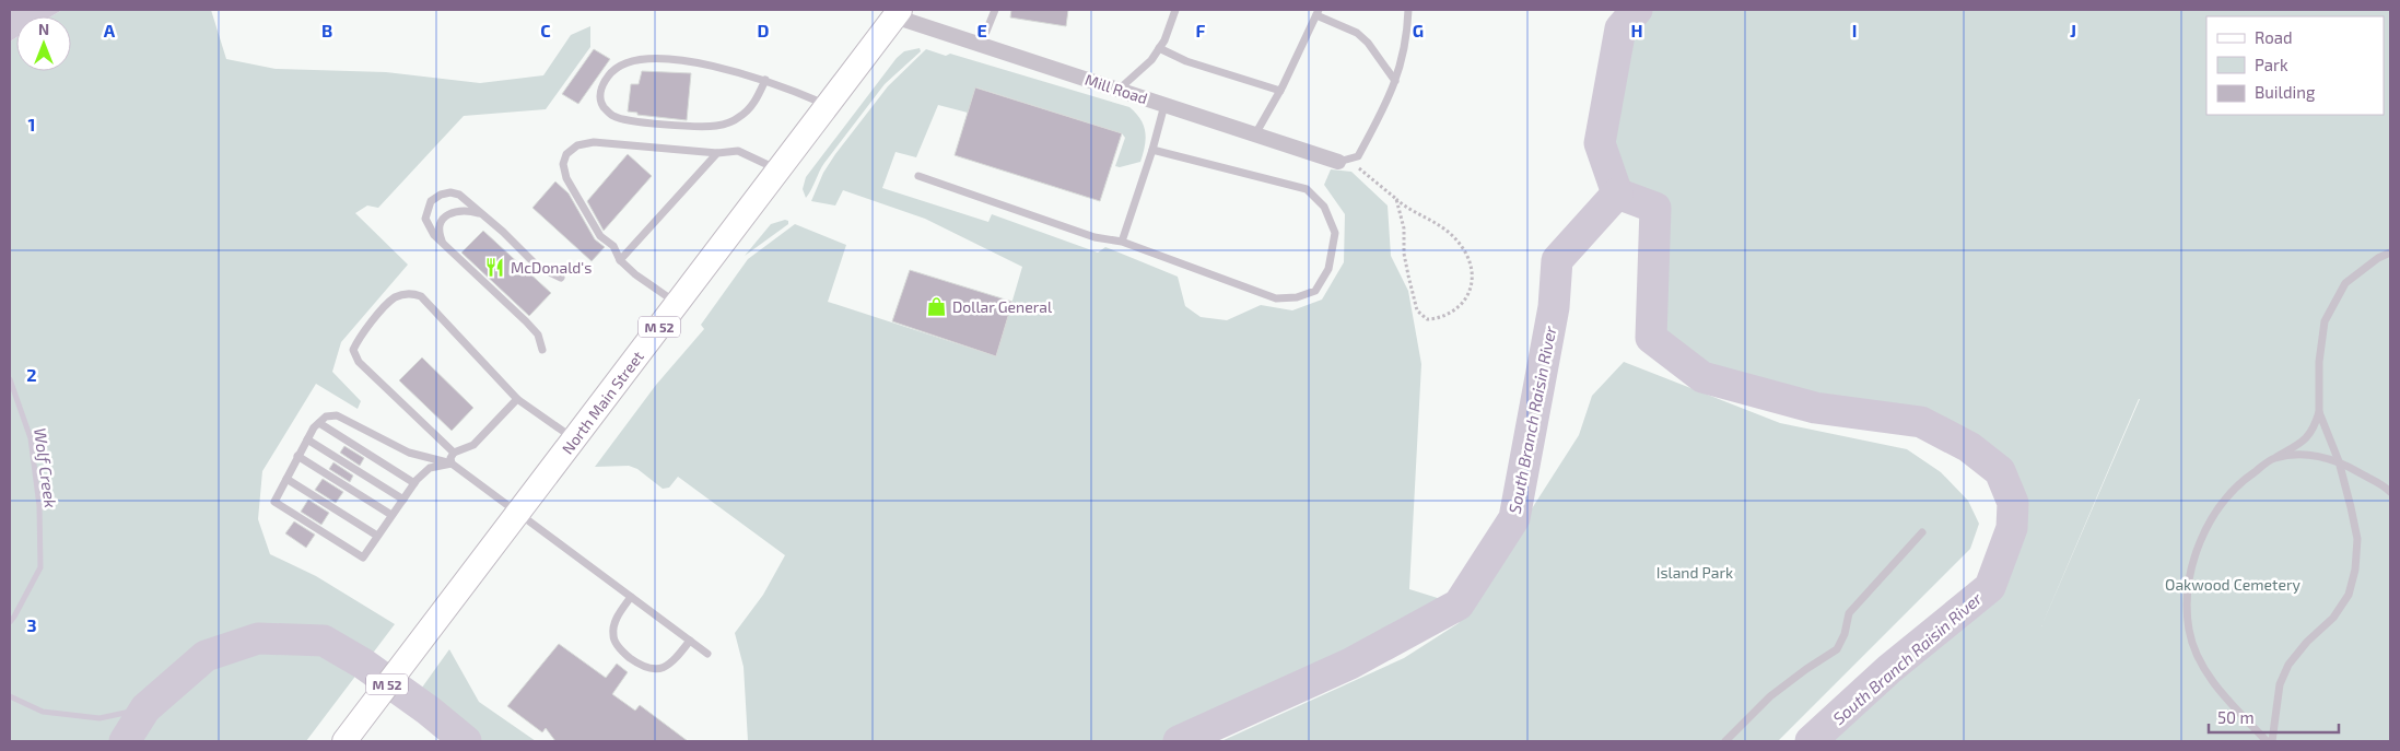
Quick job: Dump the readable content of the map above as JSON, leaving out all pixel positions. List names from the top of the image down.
{
  "streets": {
    "main road": ["M 52", "North Main Street"],
    "street": ["Mill Road"]
  },
  "crossings": [
    ["Mill Road", "North Main Street"]
  ],
  "water": ["South Branch Raisin River", "Wolf Creek"],
  "parks": ["Island Park", "Oakwood Cemetery"],
  "places": {
    "restaurant": ["McDonald's"],
    "shop": ["Dollar General"]
  },
  "legend": ["Road", "Park", "Building"],
  "scale_bar": "50 m",
  "north": "top",
  "grid": {
    "columns": [
      "A",
      "B",
      "C",
      "D",
      "E",
      "F",
      "G",
      "H",
      "I",
      "J"
    ],
    "rows": ["1", "2", "3"]
  }
}
